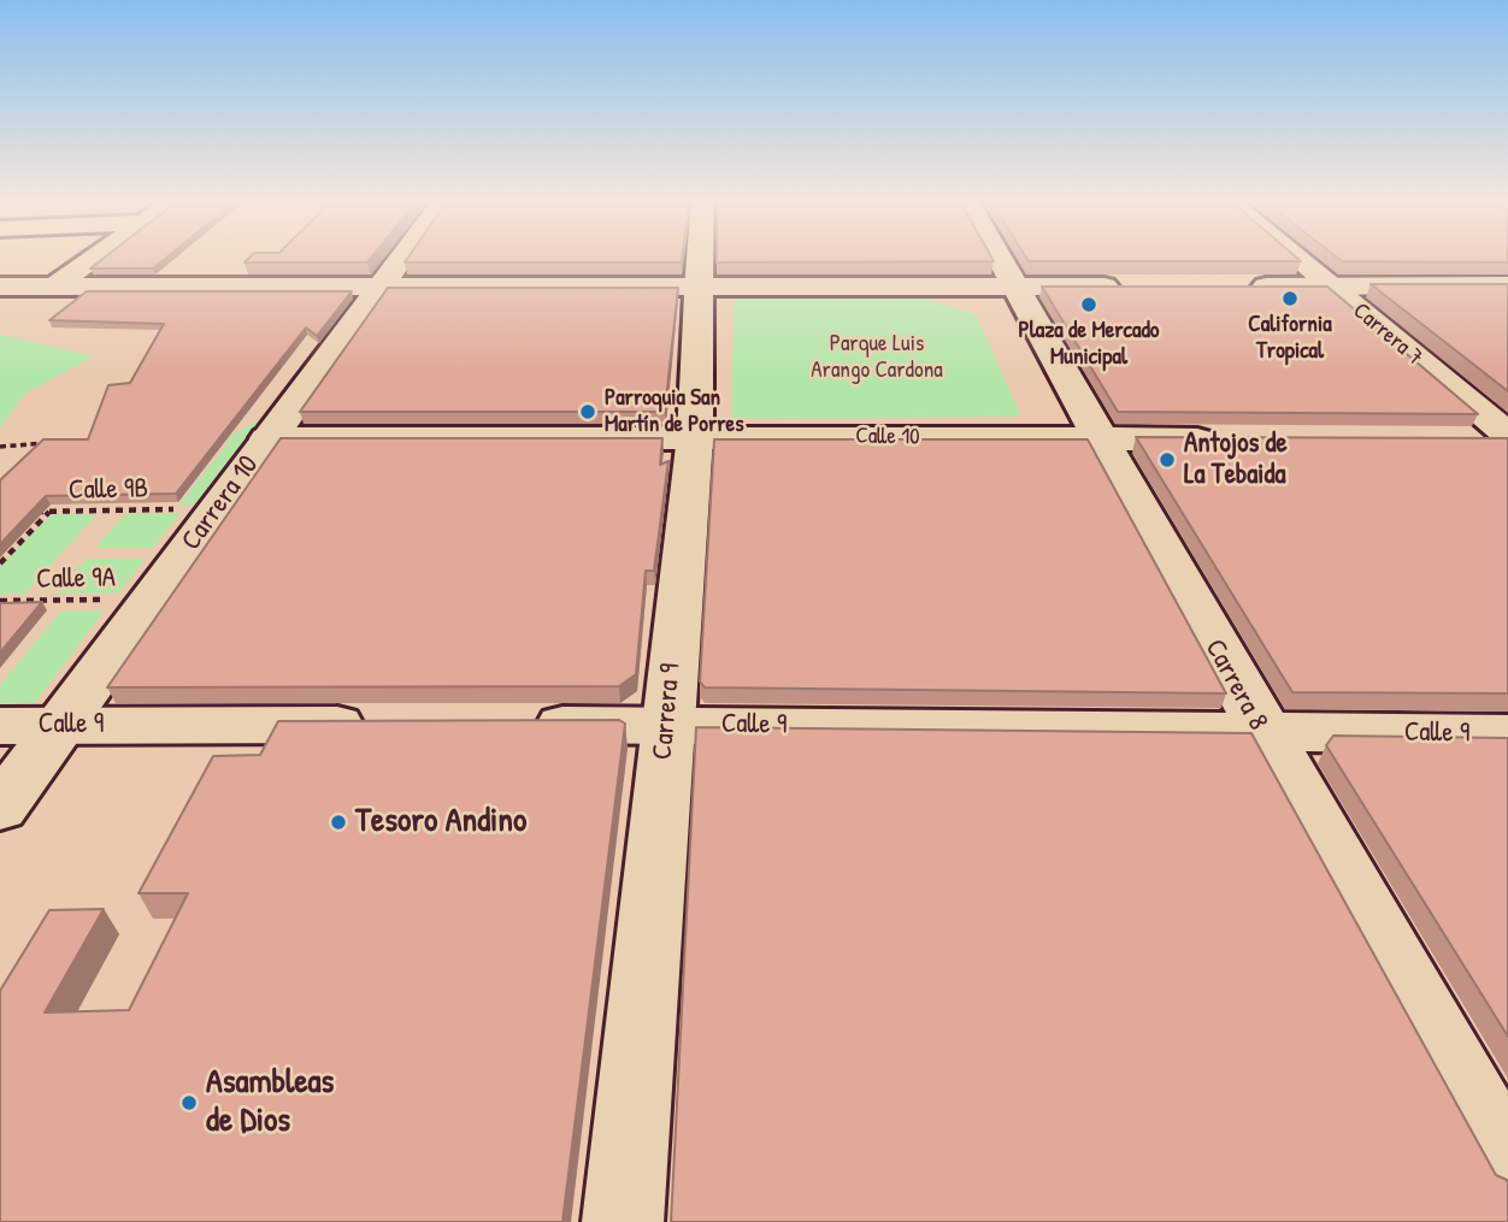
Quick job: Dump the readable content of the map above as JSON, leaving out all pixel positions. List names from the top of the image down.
{
  "streets": {
    "street": [
      "Carrera 7",
      "Calle 10",
      "Carrera 10",
      "Carrera 8",
      "Carrera 9",
      "Calle 9"
    ],
    "path": ["Calle 9B", "Calle 9A"]
  },
  "crossings": [
    ["Calle 10", "Carrera 10"],
    ["Calle 10", "Carrera 8"],
    ["Calle 10", "Carrera 9"],
    ["Calle 9B", "Carrera 10"],
    ["Carrera 10", "Calle 9A"],
    ["Carrera 10", "Calle 9"],
    ["Carrera 8", "Calle 9"],
    ["Carrera 9", "Calle 9"]
  ],
  "parks": ["Parque Luis Arango Cardona"],
  "places": [
    "California Tropical",
    "Plaza de Mercado Municipal",
    "Parroquia San Martín de Porres",
    "Antojos de La Tebaida",
    "Tesoro Andino",
    "Asambleas de Dios"
  ]
}
